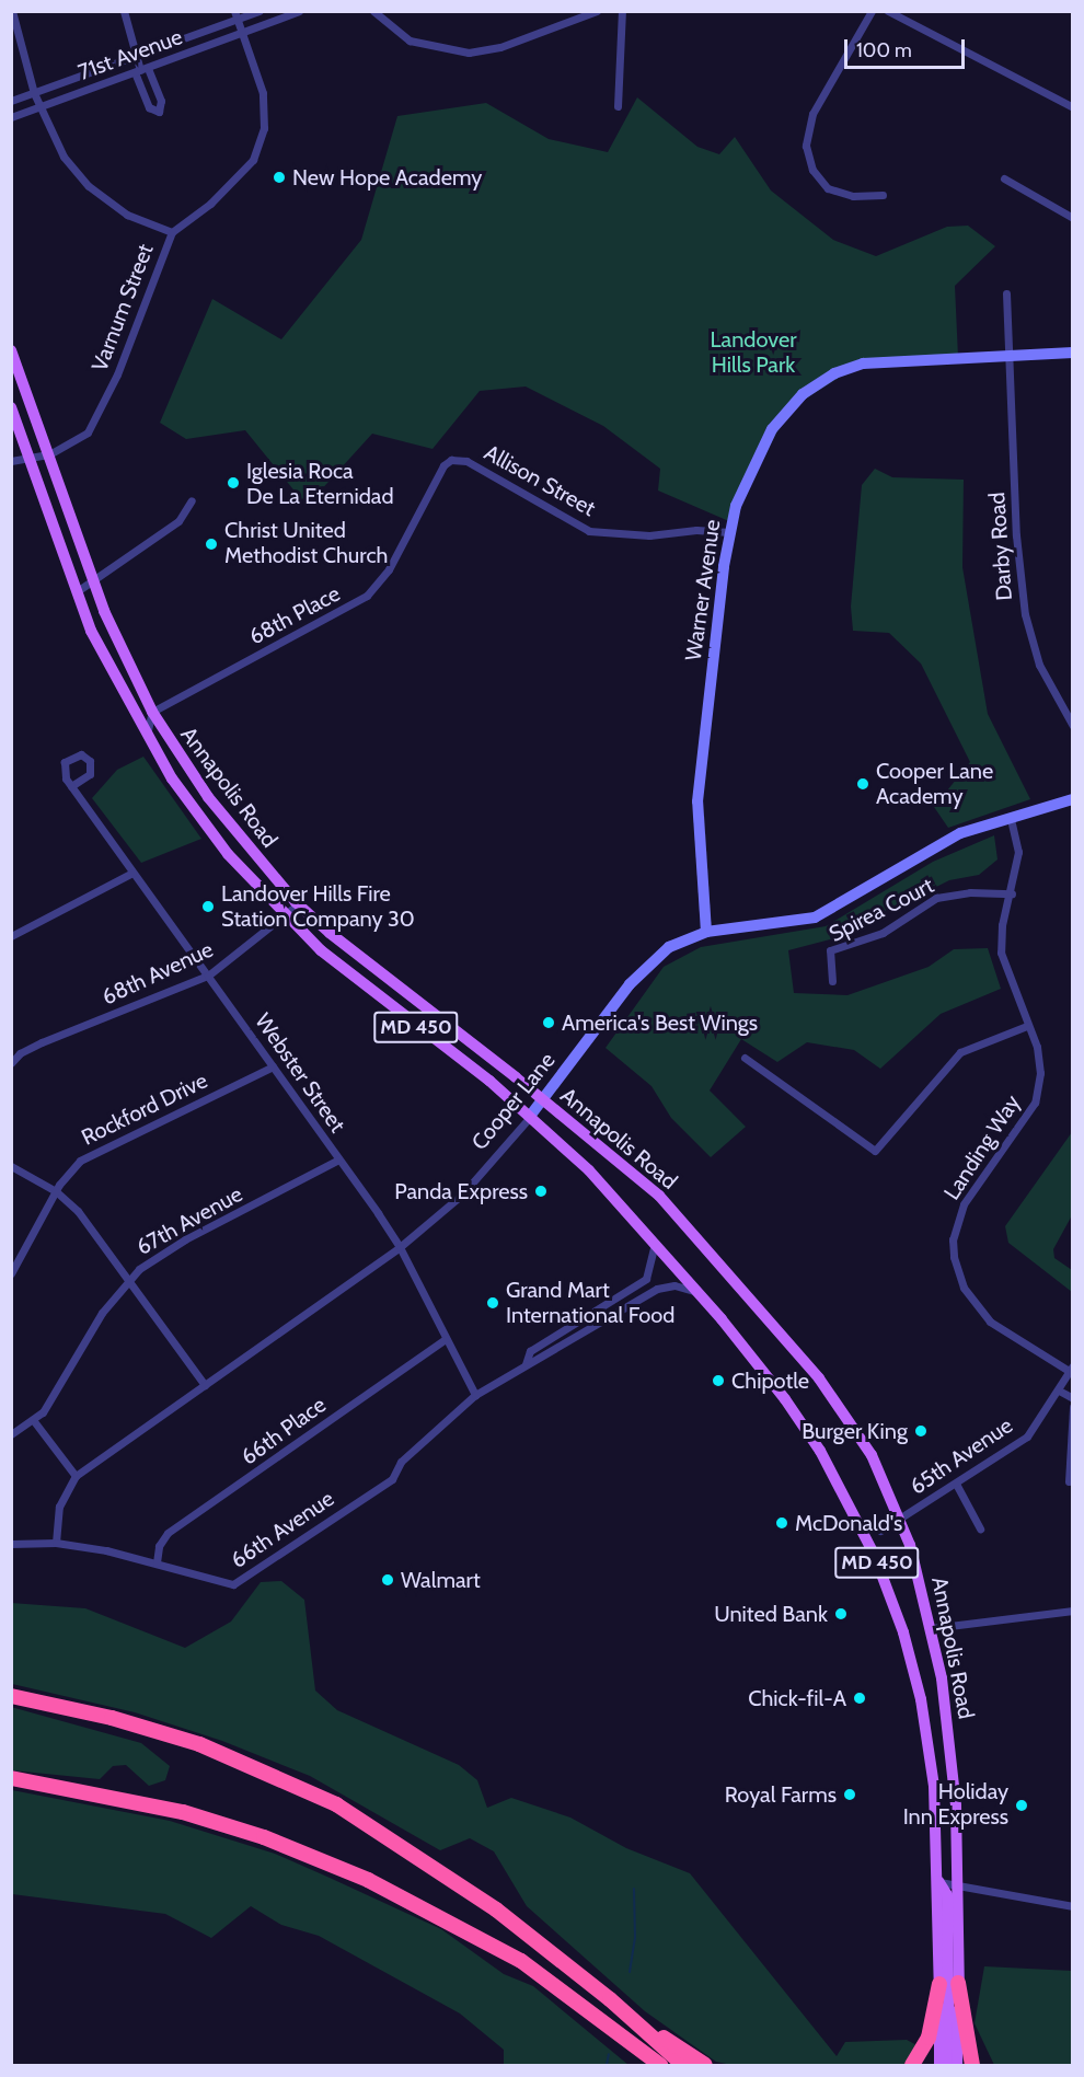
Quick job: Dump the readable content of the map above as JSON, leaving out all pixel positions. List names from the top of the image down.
{
  "streets": {
    "main road": ["Annapolis Road", "MD 450"],
    "street": [
      "71st Avenue",
      "Varnum Street",
      "Allison Street",
      "Darby Road",
      "Warner Avenue",
      "68th Place",
      "Spirea Court",
      "68th Avenue",
      "Webster Street",
      "Cooper Lane",
      "Rockford Drive",
      "Landing Way",
      "67th Avenue",
      "66th Place",
      "65th Avenue",
      "66th Avenue"
    ]
  },
  "crossings": [
    ["71st Avenue", "Varnum Street"],
    ["Varnum Street", "Annapolis Road"],
    ["Allison Street", "Warner Avenue"],
    ["Allison Street", "68th Place"],
    ["Darby Road", "Warner Avenue"],
    ["Warner Avenue", "Cooper Lane"],
    ["68th Place", "Annapolis Road"],
    ["Annapolis Road", "68th Avenue"],
    ["Annapolis Road", "Cooper Lane"],
    ["Annapolis Road", "65th Avenue"],
    ["Annapolis Road", "66th Avenue"],
    ["Spirea Court", "Landing Way"],
    ["68th Avenue", "Webster Street"],
    ["Webster Street", "Cooper Lane"],
    ["Webster Street", "Rockford Drive"],
    ["Webster Street", "67th Avenue"],
    ["Webster Street", "66th Place"],
    ["Webster Street", "66th Avenue"],
    ["Cooper Lane", "Landing Way"],
    ["Cooper Lane", "66th Avenue"],
    ["Landing Way", "65th Avenue"],
    ["66th Place", "66th Avenue"]
  ],
  "parks": ["Landover Hills Park"],
  "places": [
    "New Hope Academy",
    "Iglesia Roca De La Eternidad",
    "Christ United Methodist Church",
    "Cooper Lane Academy",
    "Landover Hills Fire Station Company 30",
    "America's Best Wings",
    "Panda Express",
    "Grand Mart International Food",
    "Chipotle",
    "Burger King",
    "McDonald's",
    "Walmart",
    "United Bank",
    "Chick-fil-A",
    "Royal Farms",
    "Holiday Inn Express"
  ],
  "scale_bar": "100 m"
}
